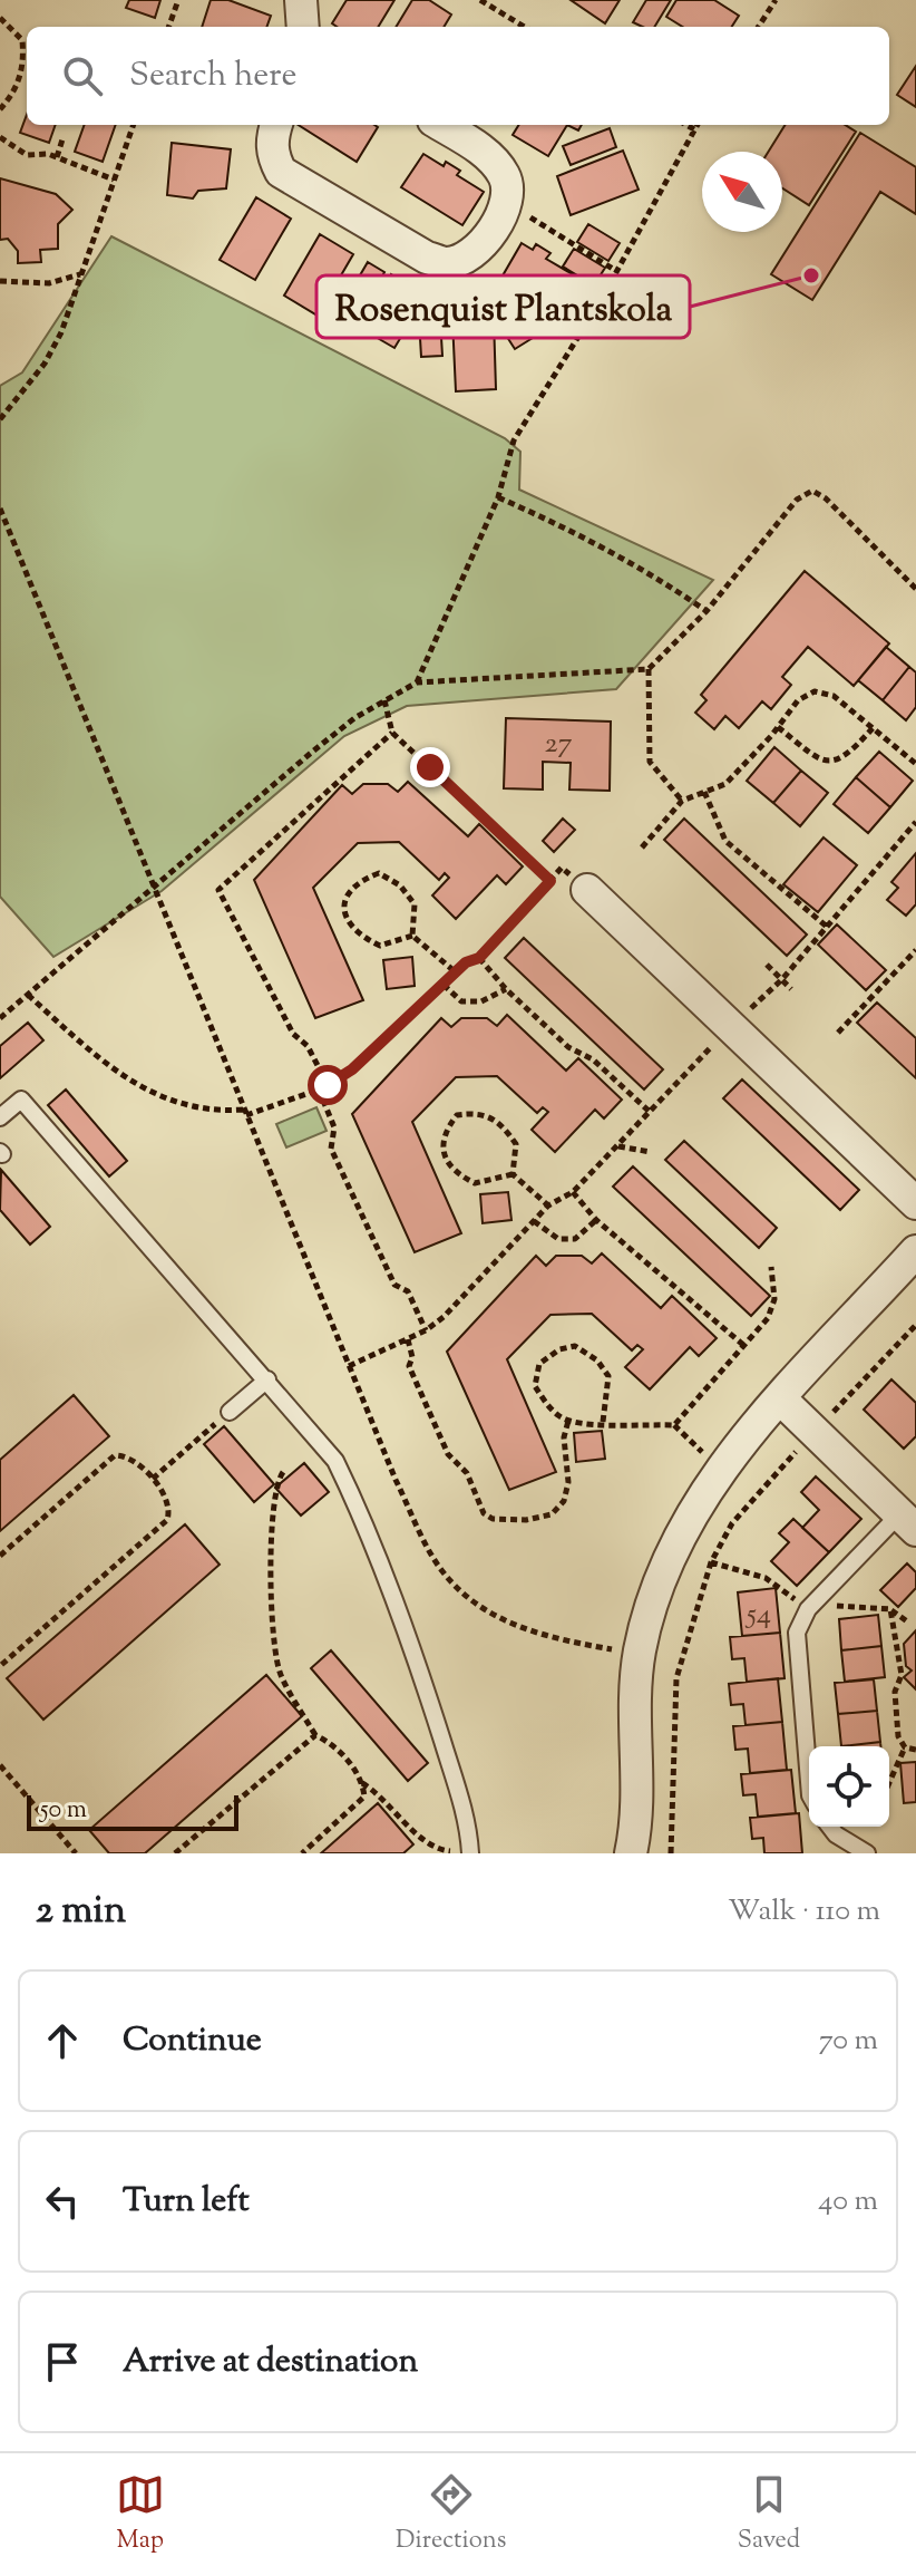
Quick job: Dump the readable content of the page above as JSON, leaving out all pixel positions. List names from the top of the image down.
{
  "places": ["Rosenquist Plantskola"],
  "house_numbers": ["27", "54"],
  "scale_bar": "50 m",
  "north": "top left",
  "page": {
    "search": "Search here",
    "scale": "50 m",
    "heading": ["2 min", "Walk · 110 m"],
    "list": [
      ["Continue", "70 m"],
      ["Turn left", "40 m"],
      "Arrive at destination"
    ],
    "nav": ["Map", "Directions", "Saved"]
  }
}
